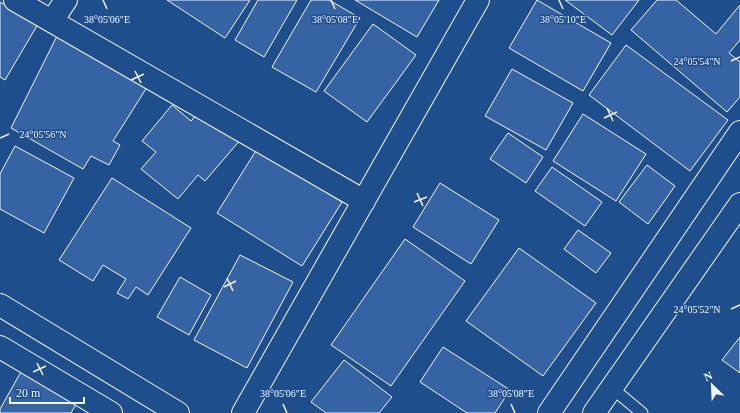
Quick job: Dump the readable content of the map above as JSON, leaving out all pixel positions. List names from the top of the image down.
{
  "scale_bar": "20 m",
  "north": "top left",
  "coordinates": [
    "38°05'06\"E",
    "38°05'08\"E",
    "38°05'10\"E",
    "24°05'54\"N",
    "24°05'56\"N",
    "24°05'52\"N"
  ]
}
